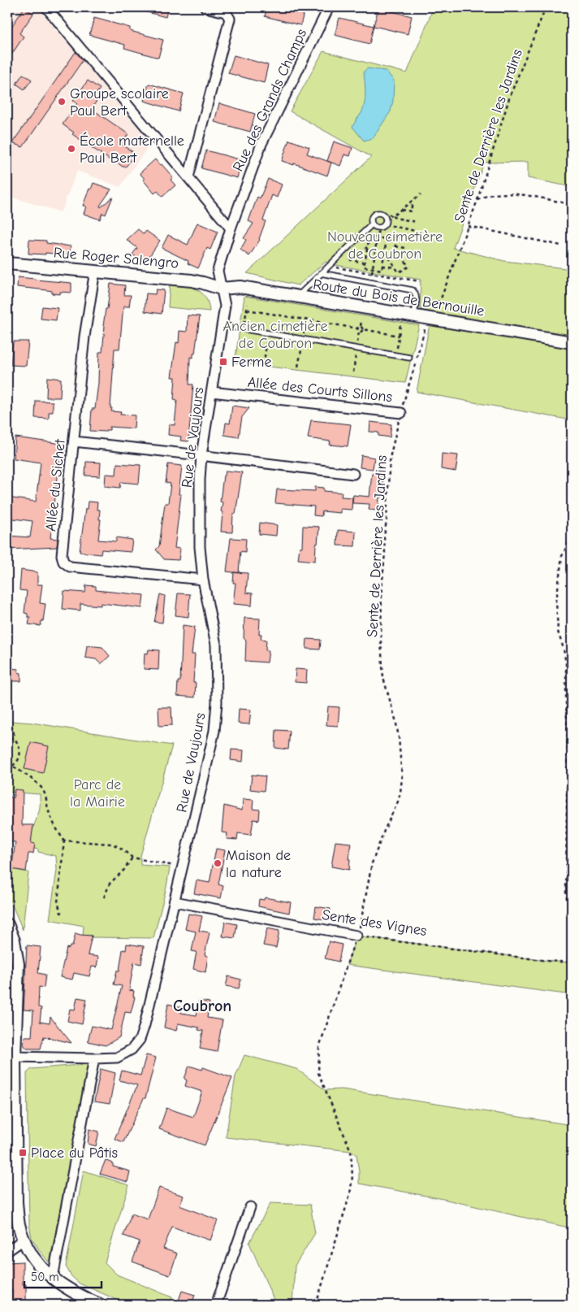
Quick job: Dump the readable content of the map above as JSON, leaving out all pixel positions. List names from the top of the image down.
{
  "streets": {
    "street": [
      "Rue des Grands Champs",
      "Rue Roger Salengro",
      "Route du Bois de Bernouille",
      "Allée des Courts Sillons",
      "Rue de Vaujours",
      "Allée du Sichet",
      "Sente des Vignes"
    ],
    "path": ["Sente de Derrière les Jardins"]
  },
  "crossings": [
    ["Rue des Grands Champs", "Rue Roger Salengro"],
    ["Rue des Grands Champs", "Route du Bois de Bernouille"],
    ["Rue des Grands Champs", "Rue de Vaujours"],
    ["Sente de Derrière les Jardins", "Route du Bois de Bernouille"],
    ["Sente de Derrière les Jardins", "Allée des Courts Sillons"],
    ["Sente de Derrière les Jardins", "Sente des Vignes"],
    ["Rue Roger Salengro", "Route du Bois de Bernouille"],
    ["Rue Roger Salengro", "Rue de Vaujours"],
    ["Rue Roger Salengro", "Allée du Sichet"],
    ["Route du Bois de Bernouille", "Rue de Vaujours"],
    ["Allée des Courts Sillons", "Rue de Vaujours"],
    ["Rue de Vaujours", "Allée du Sichet"],
    ["Rue de Vaujours", "Sente des Vignes"]
  ],
  "districts": ["Coubron"],
  "parks": ["Nouveau cimetière de Coubron", "Ancien cimetière de Coubron", "Parc de la Mairie"],
  "places": {
    "other": ["Groupe scolaire Paul Bert", "École maternelle Paul Bert", "Maison de la nature"],
    "transit": ["Ferme", "Place du Pâtis"]
  },
  "scale_bar": "50 m"
}
